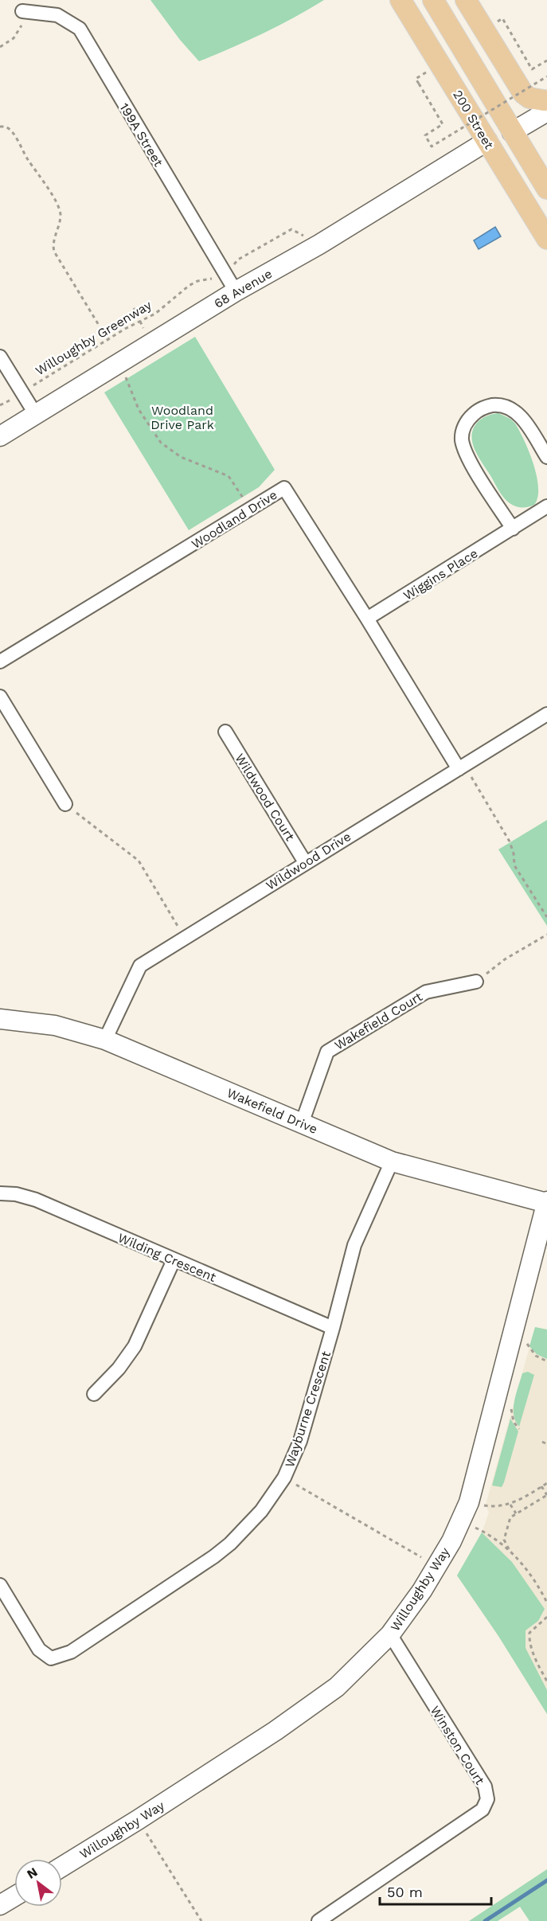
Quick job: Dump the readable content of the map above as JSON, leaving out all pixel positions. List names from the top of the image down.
{
  "streets": {
    "main road": ["200 Street"],
    "street": [
      "199A Street",
      "68 Avenue",
      "Woodland Drive",
      "Wiggins Place",
      "Wildwood Court",
      "Wildwood Drive",
      "Wakefield Court",
      "Wakefield Drive",
      "Wilding Crescent",
      "Wayburne Crescent",
      "Willoughby Way",
      "Winston Court"
    ],
    "path": ["Willoughby Greenway"]
  },
  "crossings": [
    ["200 Street", "68 Avenue"],
    ["199A Street", "68 Avenue"],
    ["Woodland Drive", "Wiggins Place"],
    ["Woodland Drive", "Wildwood Drive"],
    ["Wildwood Court", "Wildwood Drive"],
    ["Wildwood Drive", "Wakefield Drive"],
    ["Wakefield Court", "Wakefield Drive"],
    ["Wakefield Drive", "Wayburne Crescent"],
    ["Wakefield Drive", "Willoughby Way"],
    ["Wilding Crescent", "Wayburne Crescent"],
    ["Willoughby Way", "Winston Court"]
  ],
  "parks": ["Woodland Drive Park"],
  "scale_bar": "50 m",
  "north": "top left"
}
